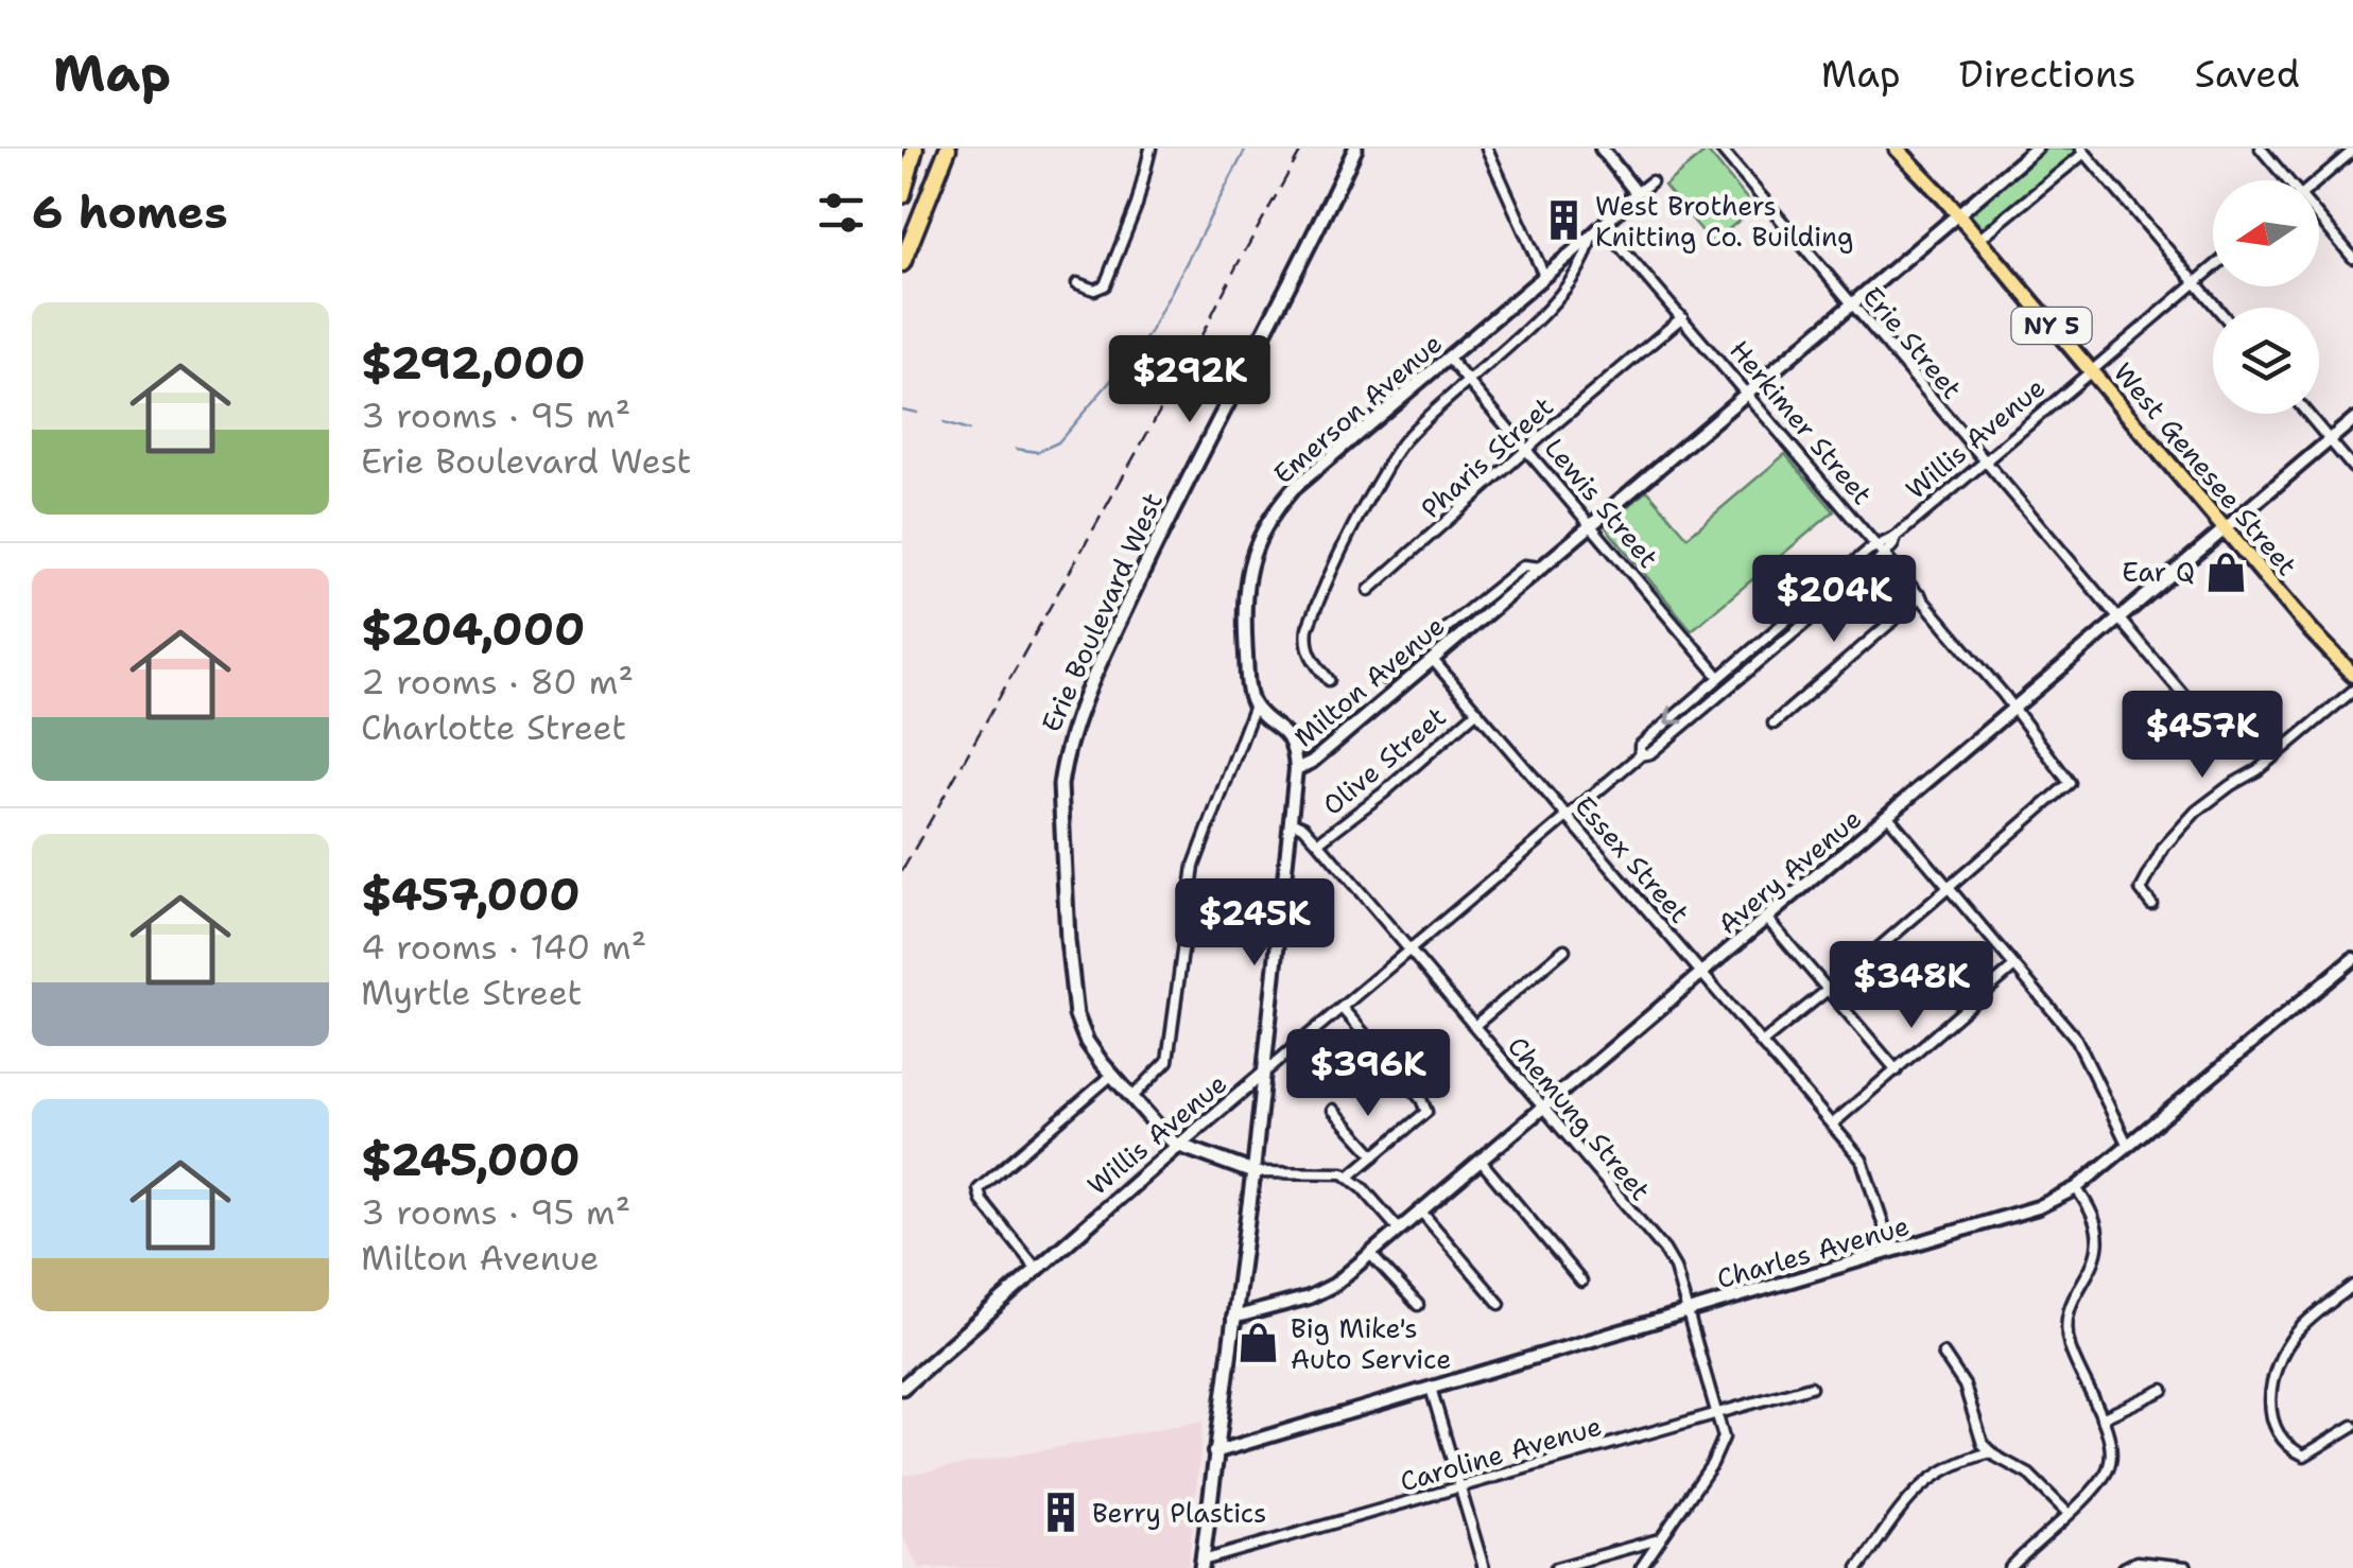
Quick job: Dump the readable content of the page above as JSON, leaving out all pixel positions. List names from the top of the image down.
{
  "streets": {
    "main road": [
      "NY 5",
      "Willis Avenue",
      "West Genesee Street",
      "Erie Boulevard West",
      "Milton Avenue"
    ],
    "street": [
      "Erie Street",
      "Emerson Avenue",
      "Herkimer Street",
      "Pharis Street",
      "Lewis Street",
      "Olive Street",
      "Essex Street",
      "Avery Avenue",
      "Chemung Street",
      "Charles Avenue",
      "Caroline Avenue"
    ]
  },
  "crossings": [
    ["Erie Street", "Willis Avenue"],
    ["Erie Street", "Milton Avenue"],
    ["Erie Street", "Avery Avenue"],
    ["Emerson Avenue", "Herkimer Street"],
    ["Emerson Avenue", "Lewis Street"],
    ["Herkimer Street", "Willis Avenue"],
    ["Herkimer Street", "Pharis Street"],
    ["Herkimer Street", "Milton Avenue"],
    ["Herkimer Street", "Avery Avenue"],
    ["Willis Avenue", "West Genesee Street"],
    ["Willis Avenue", "Lewis Street"],
    ["Willis Avenue", "Erie Boulevard West"],
    ["Willis Avenue", "Milton Avenue"],
    ["Willis Avenue", "Essex Street"],
    ["Willis Avenue", "Chemung Street"],
    ["Pharis Street", "Lewis Street"],
    ["West Genesee Street", "Milton Avenue"],
    ["West Genesee Street", "Avery Avenue"],
    ["Lewis Street", "Milton Avenue"],
    ["Erie Boulevard West", "Milton Avenue"],
    ["Milton Avenue", "Essex Street"],
    ["Milton Avenue", "Avery Avenue"],
    ["Milton Avenue", "Chemung Street"],
    ["Milton Avenue", "Charles Avenue"],
    ["Milton Avenue", "Caroline Avenue"],
    ["Olive Street", "Essex Street"],
    ["Olive Street", "Chemung Street"],
    ["Essex Street", "Avery Avenue"],
    ["Essex Street", "Charles Avenue"],
    ["Avery Avenue", "Chemung Street"],
    ["Chemung Street", "Charles Avenue"],
    ["Chemung Street", "Caroline Avenue"]
  ],
  "places": {
    "building": ["West Brothers Knitting Co. Building", "Berry Plastics"],
    "shop": ["Ear Q", "Big Mike's Auto Service"]
  },
  "north": "left",
  "page": {
    "header": "Map",
    "nav": ["Map", "Directions", "Saved"],
    "heading": "6 homes",
    "list": [
      {
        "name": "$292,000",
        "note": "3 rooms · 95 m² · Erie Boulevard West"
      },
      {
        "name": "$204,000",
        "note": "2 rooms · 80 m² · Charlotte Street"
      },
      {
        "name": "$457,000",
        "note": "4 rooms · 140 m² · Myrtle Street"
      },
      {
        "name": "$245,000",
        "note": "3 rooms · 95 m² · Milton Avenue"
      }
    ],
    "price": [
      "$292K",
      "$204K",
      "$457K",
      "$245K",
      "$348K",
      "$396K"
    ]
  }
}
